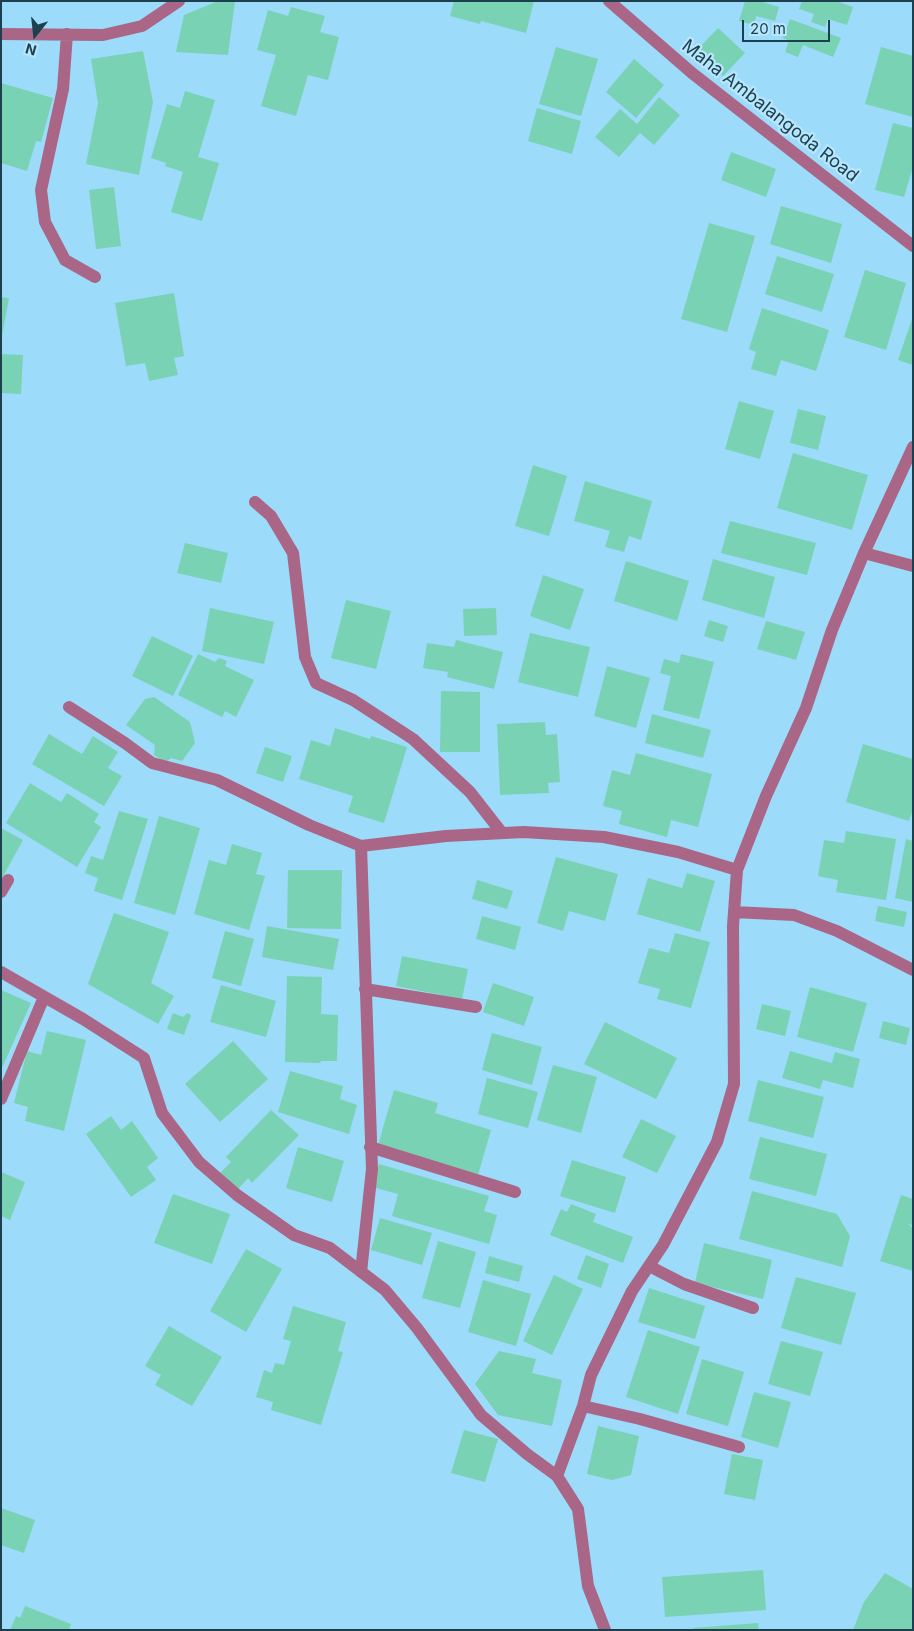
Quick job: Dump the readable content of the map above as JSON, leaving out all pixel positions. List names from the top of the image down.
{
  "streets": {
    "street": ["Maha Ambalangoda Road"]
  },
  "scale_bar": "20 m",
  "north": "bottom"
}
